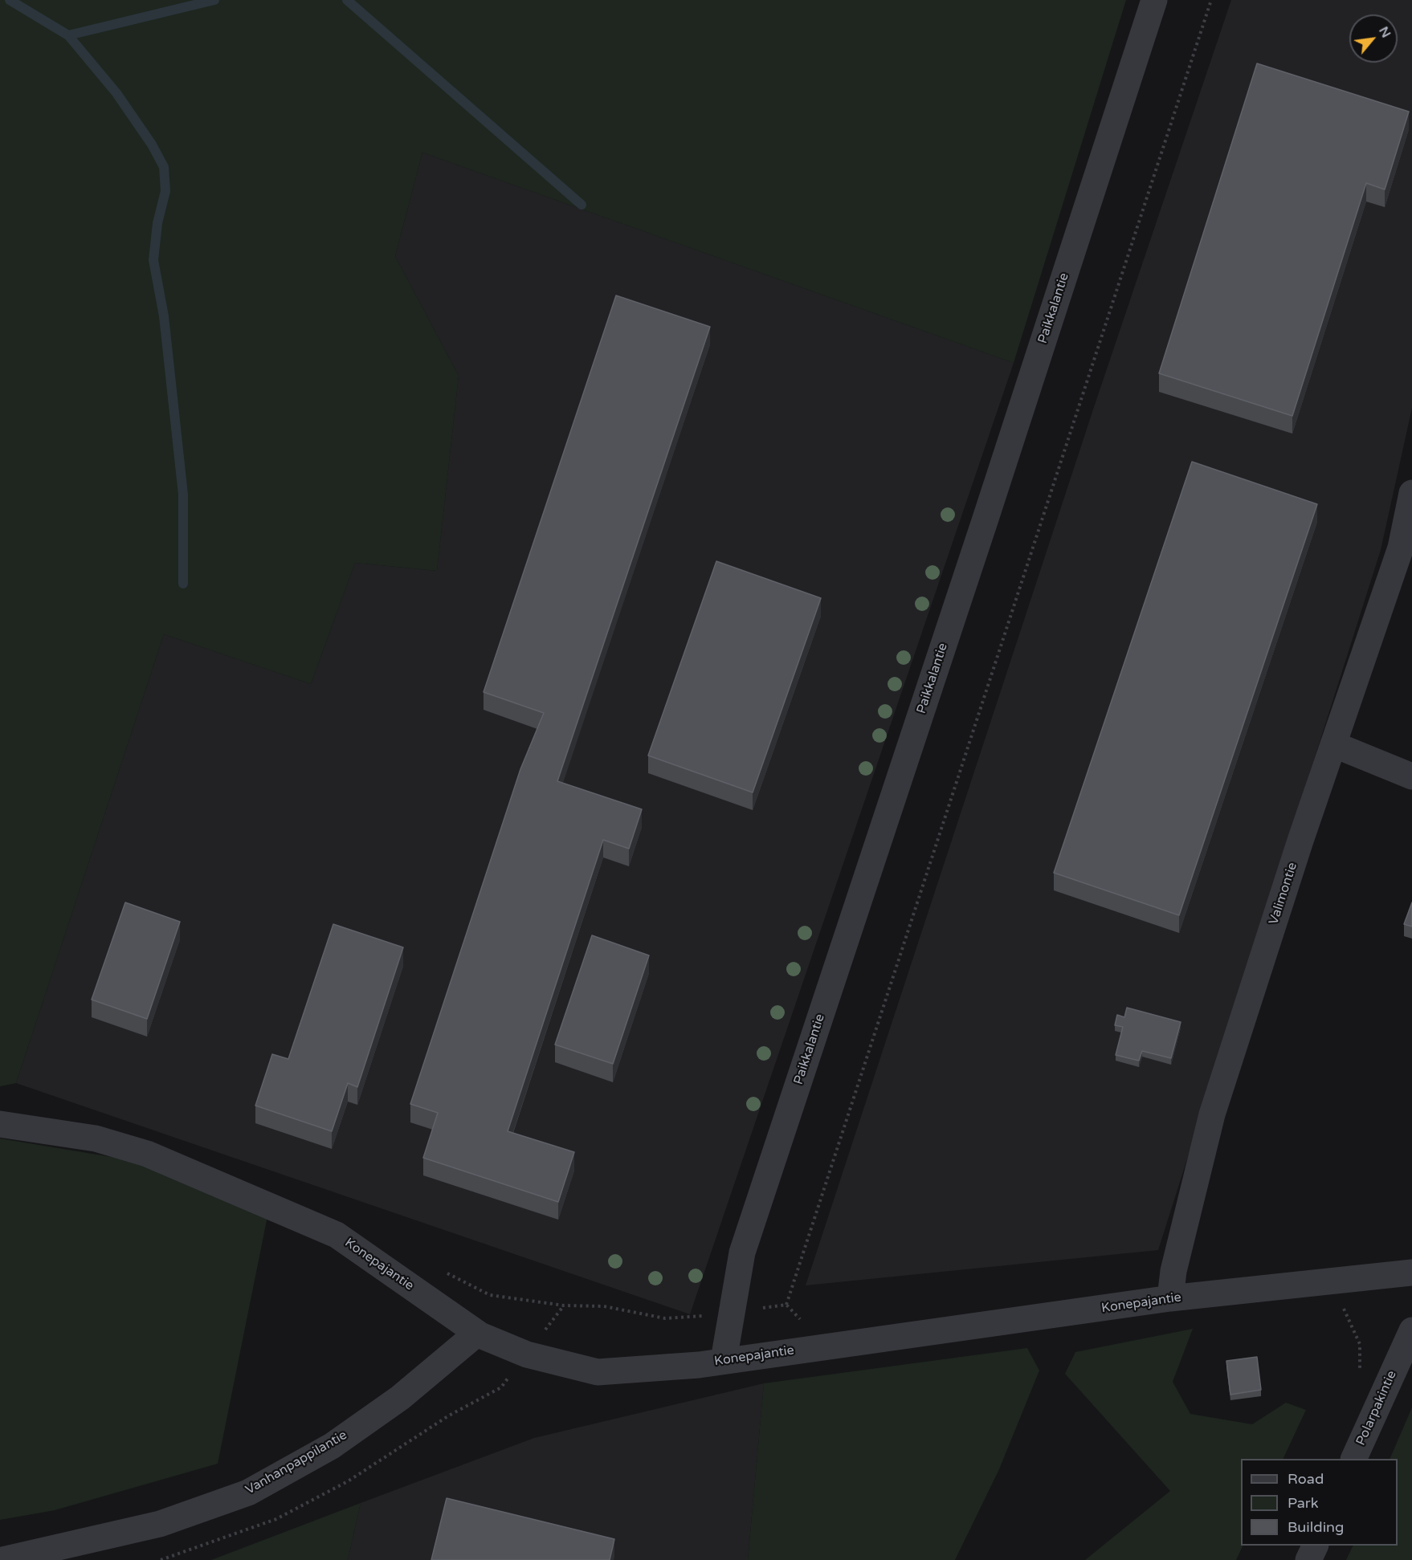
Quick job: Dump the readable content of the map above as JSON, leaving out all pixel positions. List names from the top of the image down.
{
  "streets": {
    "street": [
      "Paikkalantie",
      "Valimontie",
      "Konepajantie",
      "Polarpakintie",
      "Vanhanpappilantie"
    ]
  },
  "crossings": [
    ["Paikkalantie", "Konepajantie"],
    ["Valimontie", "Konepajantie"],
    ["Konepajantie", "Vanhanpappilantie"]
  ],
  "legend": ["Road", "Park", "Building"],
  "north": "top right"
}
